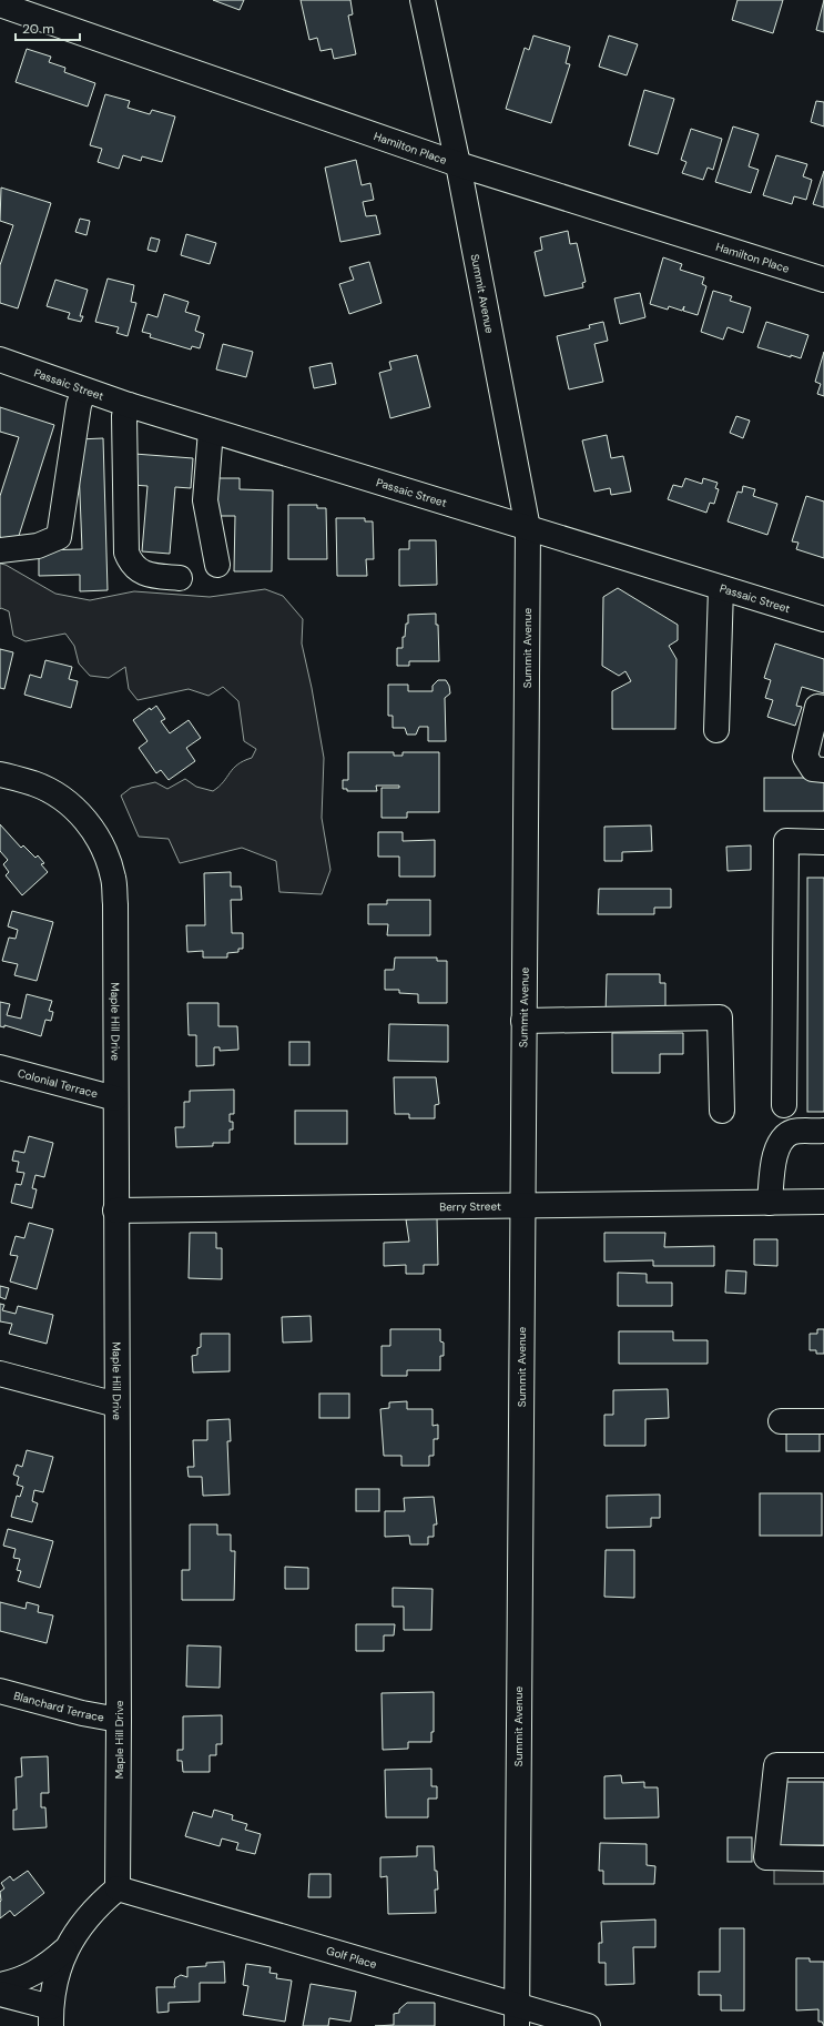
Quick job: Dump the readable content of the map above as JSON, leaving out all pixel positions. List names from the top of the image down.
{
  "streets": {
    "street": [
      "Hamilton Place",
      "Summit Avenue",
      "Passaic Street",
      "Maple Hill Drive",
      "Colonial Terrace",
      "Berry Street",
      "Blanchard Terrace",
      "Golf Place"
    ]
  },
  "crossings": [
    ["Hamilton Place", "Summit Avenue"],
    ["Summit Avenue", "Passaic Street"],
    ["Summit Avenue", "Berry Street"],
    ["Summit Avenue", "Golf Place"],
    ["Maple Hill Drive", "Colonial Terrace"],
    ["Maple Hill Drive", "Berry Street"],
    ["Maple Hill Drive", "Blanchard Terrace"],
    ["Maple Hill Drive", "Golf Place"]
  ],
  "scale_bar": "20 m"
}
